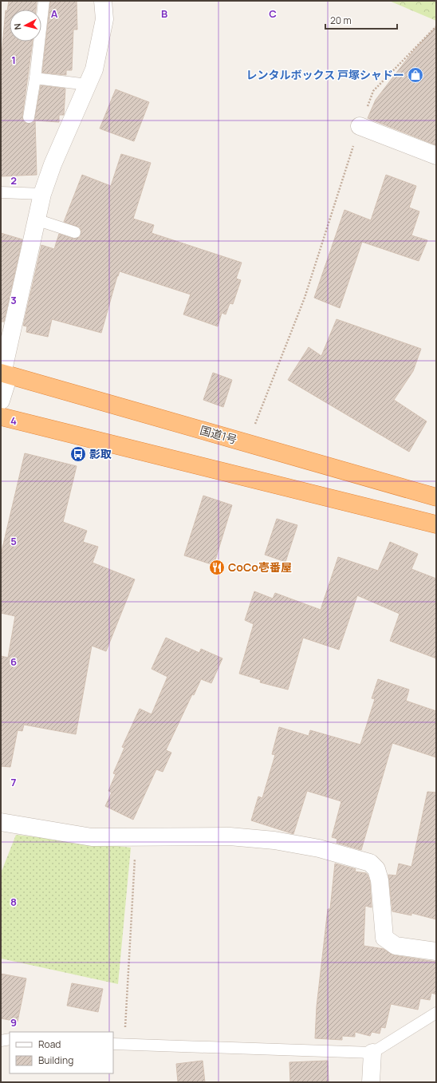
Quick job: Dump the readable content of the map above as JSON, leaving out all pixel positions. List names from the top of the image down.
{
  "streets": {
    "highway": ["国道1号"]
  },
  "places": {
    "shop": ["レンタルボックス 戸塚シャドー"],
    "bus stop": ["影取"],
    "restaurant": ["CoCo壱番屋"]
  },
  "legend": ["Road", "Building"],
  "scale_bar": "20 m",
  "north": "left",
  "grid": {
    "columns": ["A", "B", "C"],
    "rows": [
      "1",
      "2",
      "3",
      "4",
      "5",
      "6",
      "7",
      "8",
      "9"
    ]
  }
}
